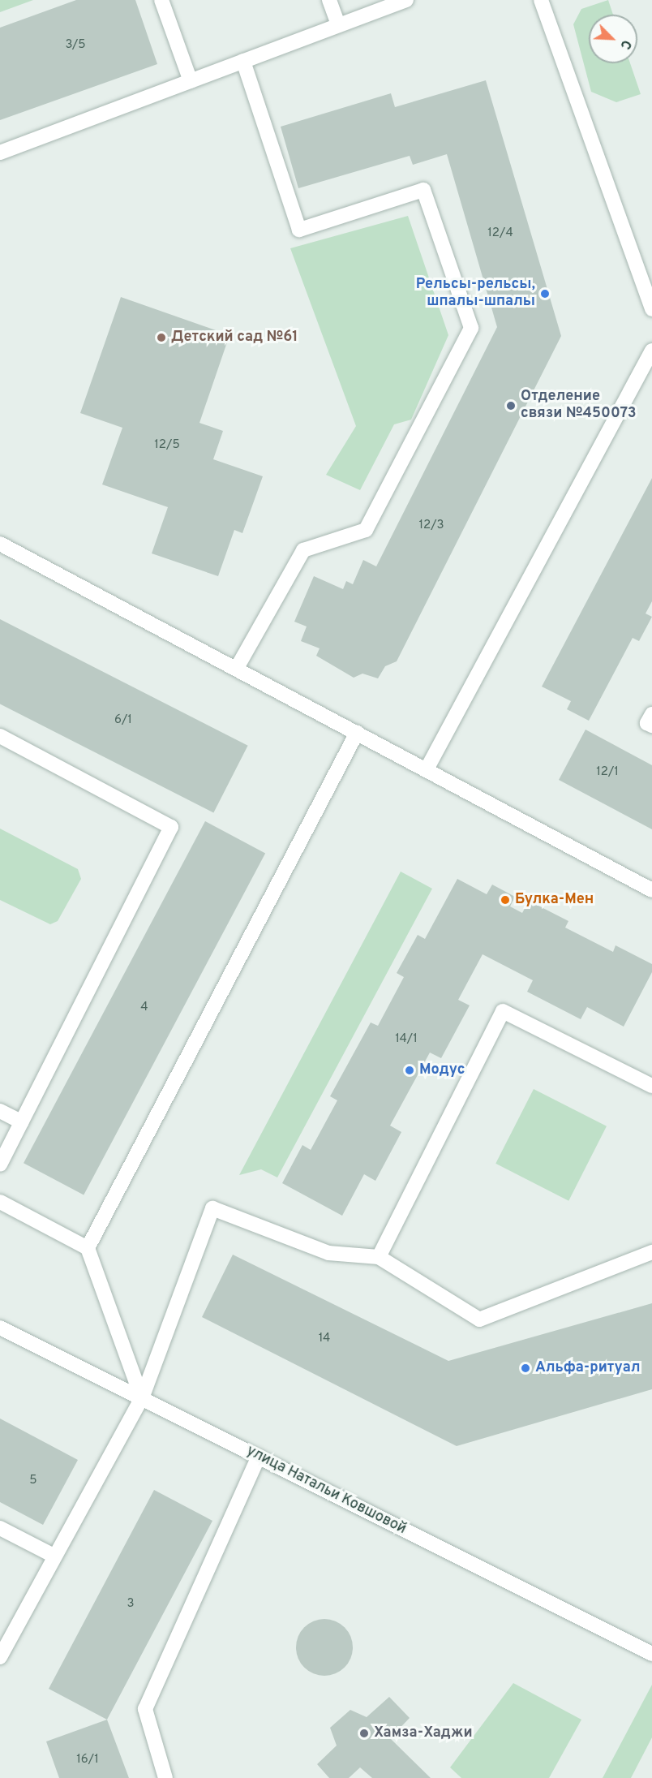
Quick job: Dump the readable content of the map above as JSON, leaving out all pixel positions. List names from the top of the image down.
{
  "streets": {
    "street": ["улица Натальи Ковшовой"]
  },
  "places": [
    "Рельсы-рельсы, шпалы-шпалы",
    "Детский сад №61",
    "Отделение связи №450073",
    "Булка-Мен",
    "Модус",
    "Альфа-ритуал",
    "Хамза-Хаджи"
  ],
  "house_numbers": [
    "3/5",
    "12/4",
    "12/5",
    "12/3",
    "6/1",
    "12/1",
    "4",
    "14/1",
    "14",
    "5",
    "3",
    "16/1"
  ],
  "north": "bottom right"
}
